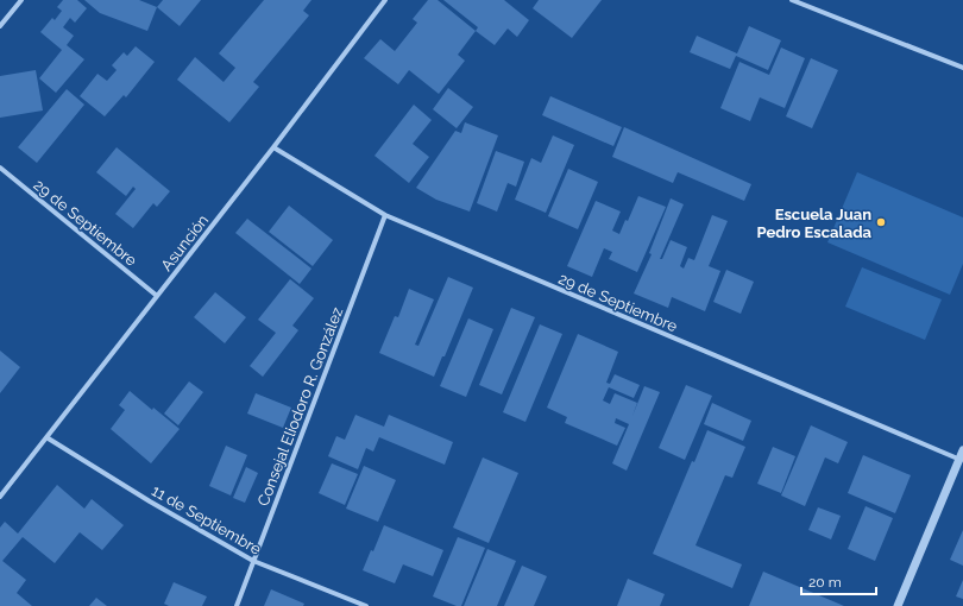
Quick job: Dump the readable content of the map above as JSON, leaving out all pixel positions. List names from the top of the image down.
{
  "streets": {
    "street": [
      "29 de Septiembre",
      "Asunción",
      "Consejal Eliodoro R. González",
      "11 de Septiembre"
    ]
  },
  "crossings": [
    ["29 de Septiembre", "Asunción"],
    ["29 de Septiembre", "Consejal Eliodoro R. González"],
    ["Asunción", "11 de Septiembre"],
    ["Consejal Eliodoro R. González", "11 de Septiembre"]
  ],
  "places": ["Escuela Juan Pedro Escalada"],
  "scale_bar": "20 m"
}
